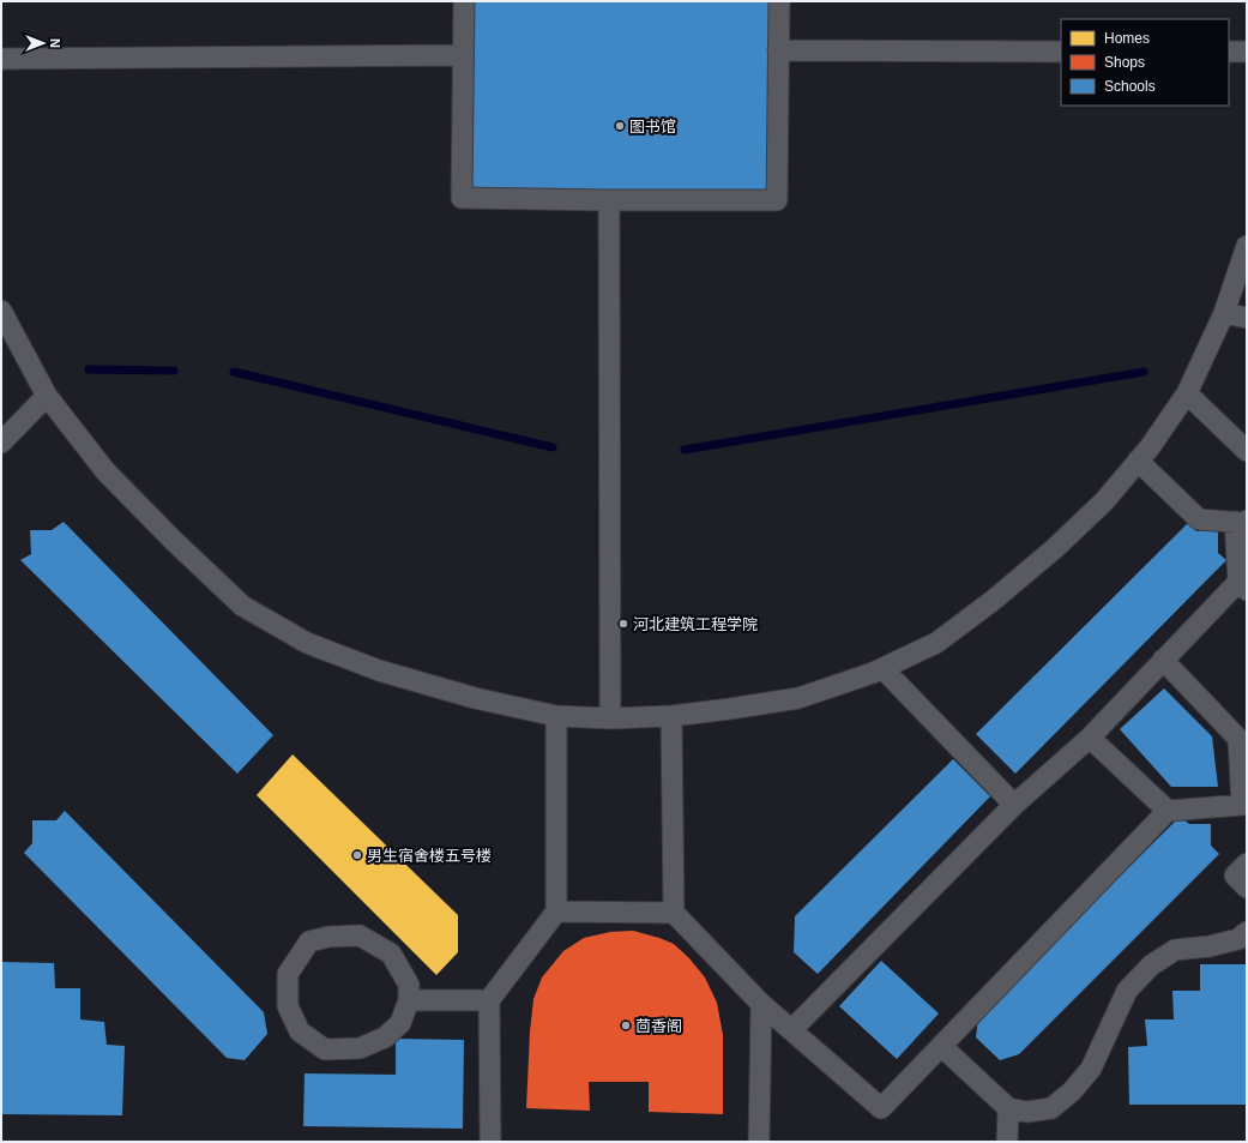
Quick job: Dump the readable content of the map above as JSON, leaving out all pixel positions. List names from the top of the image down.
{
  "places": [
    "图书馆",
    "河北建筑工程学院",
    "男生宿舍楼五号楼",
    "茴香阁"
  ],
  "legend": ["Homes", "Shops", "Schools"],
  "north": "right"
}
